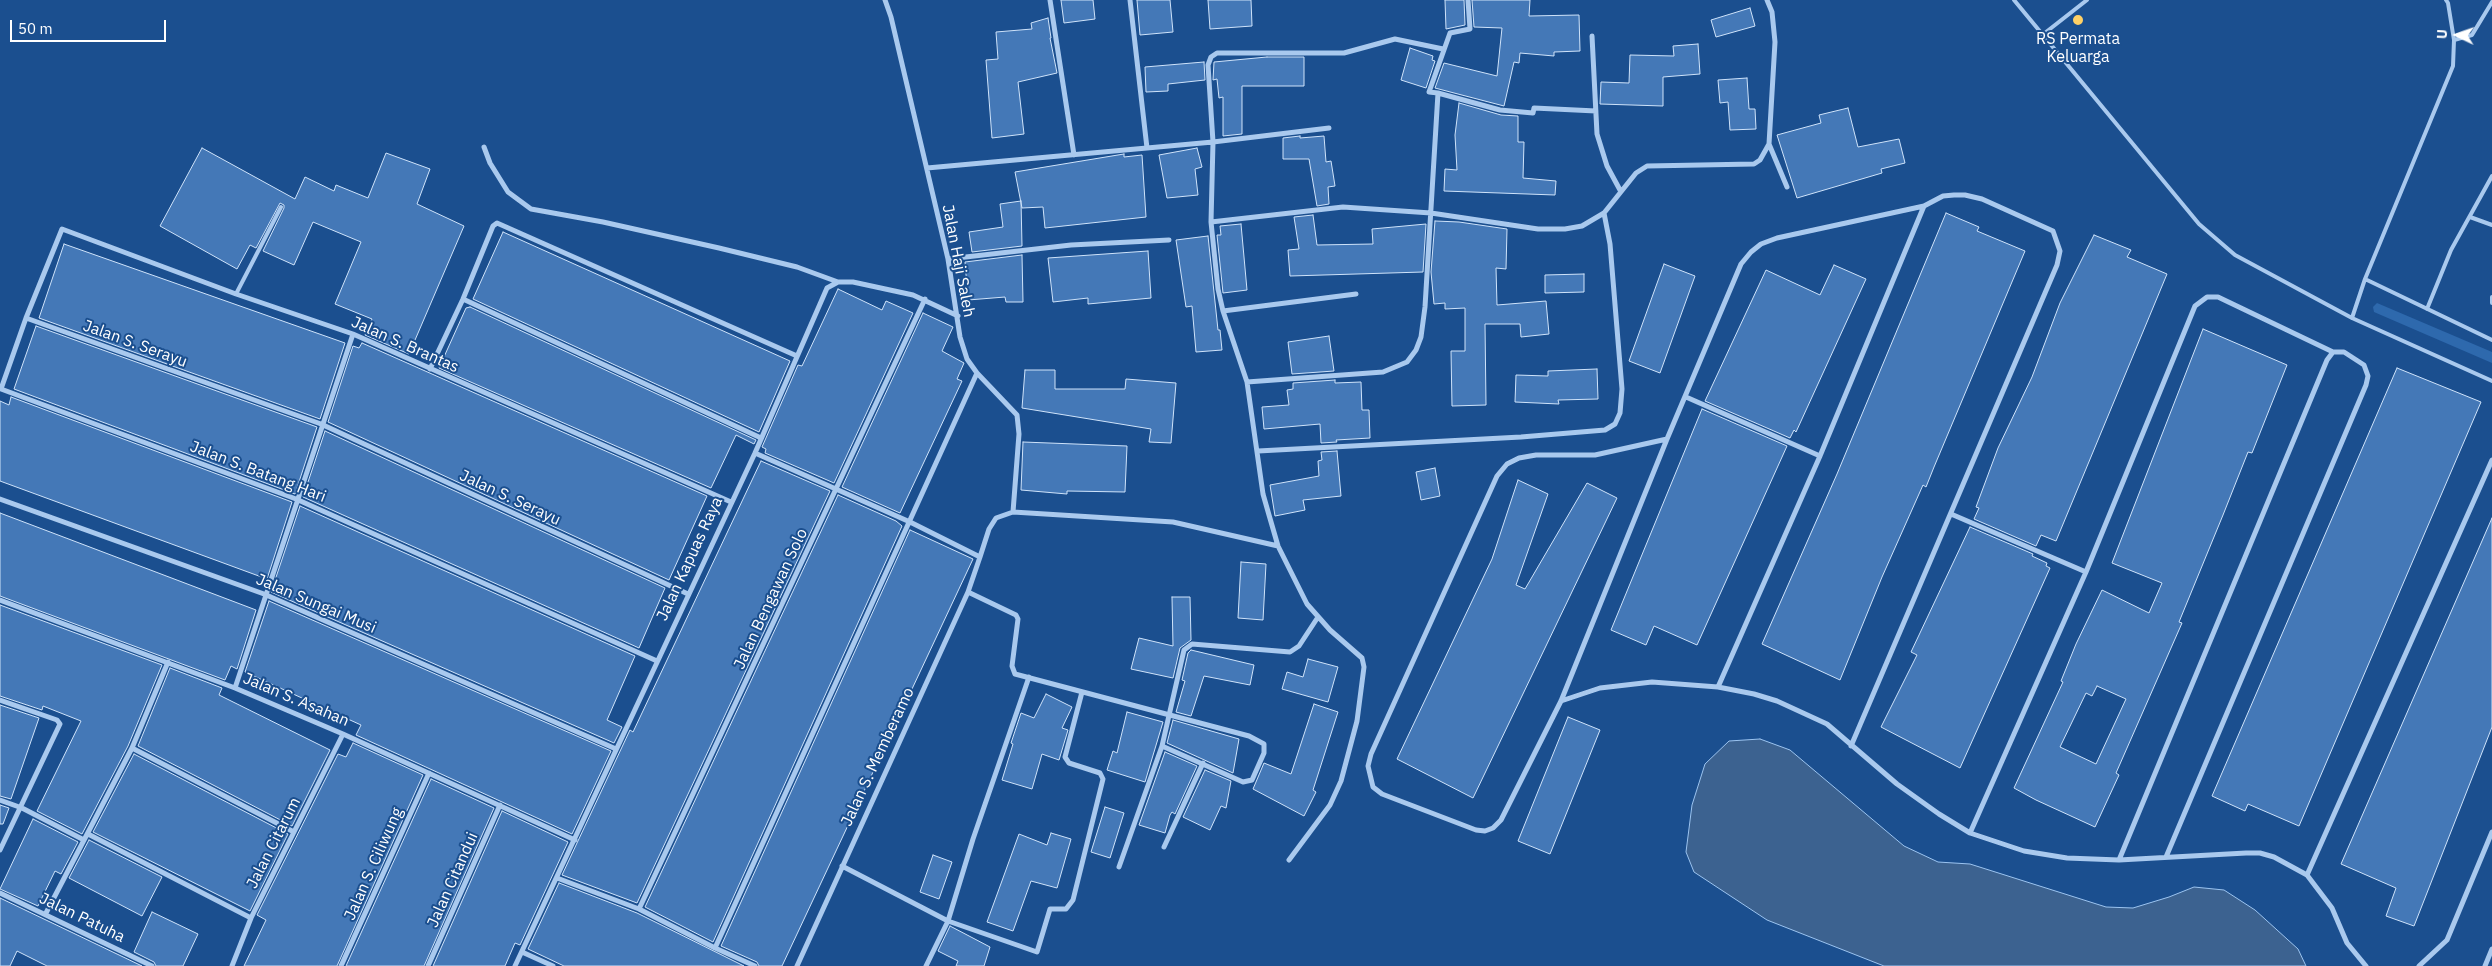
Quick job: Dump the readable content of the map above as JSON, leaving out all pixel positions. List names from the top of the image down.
{
  "streets": {
    "street": [
      "Jalan Haji Saleh",
      "Jalan S. Serayu",
      "Jalan S. Brantas",
      "Jalan S. Batang Hari",
      "Jalan Kapuas Raya",
      "Jalan Bengawan Solo",
      "Jalan Sungai Musi",
      "Jalan S. Asahan",
      "Jalan S. Memberamo",
      "Jalan Citarum",
      "Jalan S. Ciliwung",
      "Jalan Citandui",
      "Jalan Patuha"
    ]
  },
  "crossings": [
    ["Jalan Haji Saleh", "Jalan S. Memberamo"],
    ["Jalan S. Serayu", "Jalan S. Batang Hari"],
    ["Jalan S. Serayu", "Jalan Kapuas Raya"],
    ["Jalan S. Brantas", "Jalan S. Batang Hari"],
    ["Jalan S. Brantas", "Jalan Kapuas Raya"],
    ["Jalan S. Batang Hari", "Jalan Kapuas Raya"],
    ["Jalan Kapuas Raya", "Jalan Sungai Musi"],
    ["Jalan Kapuas Raya", "Jalan S. Asahan"],
    ["Jalan S. Asahan", "Jalan Citarum"],
    ["Jalan S. Asahan", "Jalan S. Ciliwung"],
    ["Jalan S. Asahan", "Jalan Citandui"]
  ],
  "places": ["RS Permata Keluarga"],
  "scale_bar": "50 m",
  "north": "left"
}
